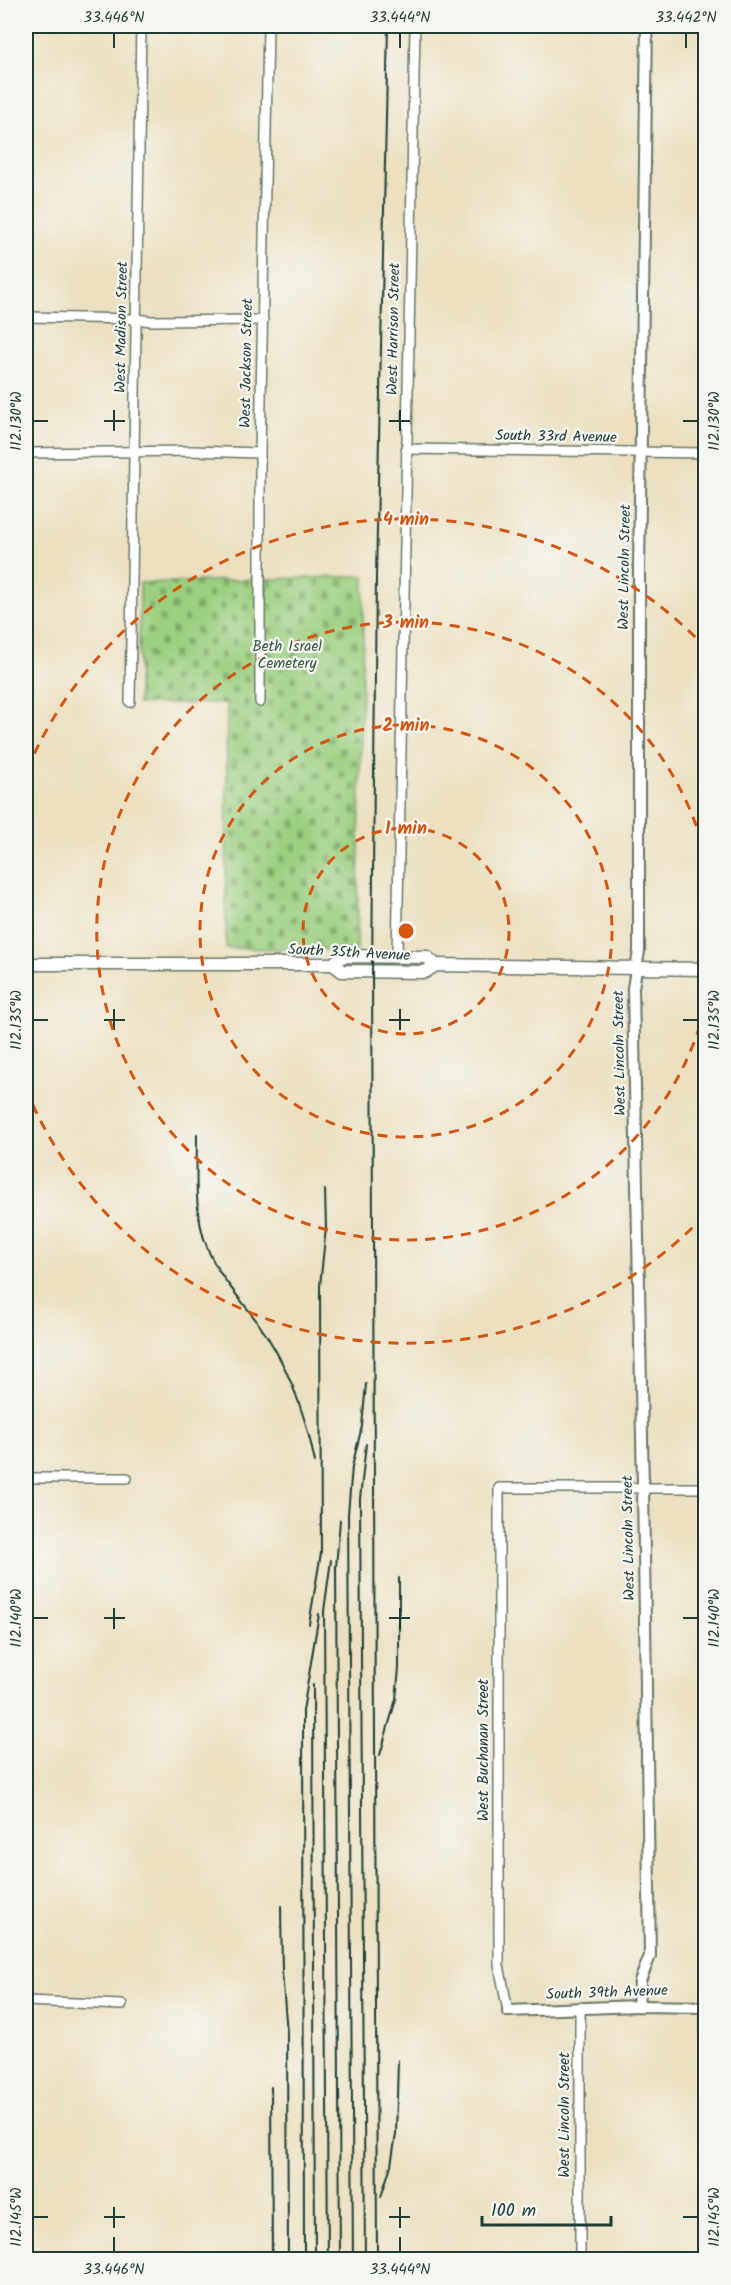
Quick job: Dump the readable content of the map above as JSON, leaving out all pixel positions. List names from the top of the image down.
{
  "streets": {
    "main road": ["South 35th Avenue"],
    "street": [
      "West Madison Street",
      "West Harrison Street",
      "West Jackson Street",
      "South 33rd Avenue",
      "West Lincoln Street",
      "West Buchanan Street",
      "South 39th Avenue"
    ]
  },
  "crossings": [
    ["West Harrison Street", "South 33rd Avenue"],
    ["South 33rd Avenue", "West Lincoln Street"],
    ["West Lincoln Street", "South 35th Avenue"],
    ["West Lincoln Street", "West Buchanan Street"],
    ["West Lincoln Street", "South 39th Avenue"],
    ["West Buchanan Street", "South 39th Avenue"]
  ],
  "parks": ["Beth Israel Cemetery"],
  "scale_bar": "100 m",
  "coordinates": [
    "33.446°N",
    "33.444°N",
    "33.442°N",
    "112.130°W",
    "112.135°W",
    "112.140°W",
    "112.145°W"
  ],
  "rings": [
    "4 min",
    "3 min",
    "2 min",
    "1 min"
  ]
}
